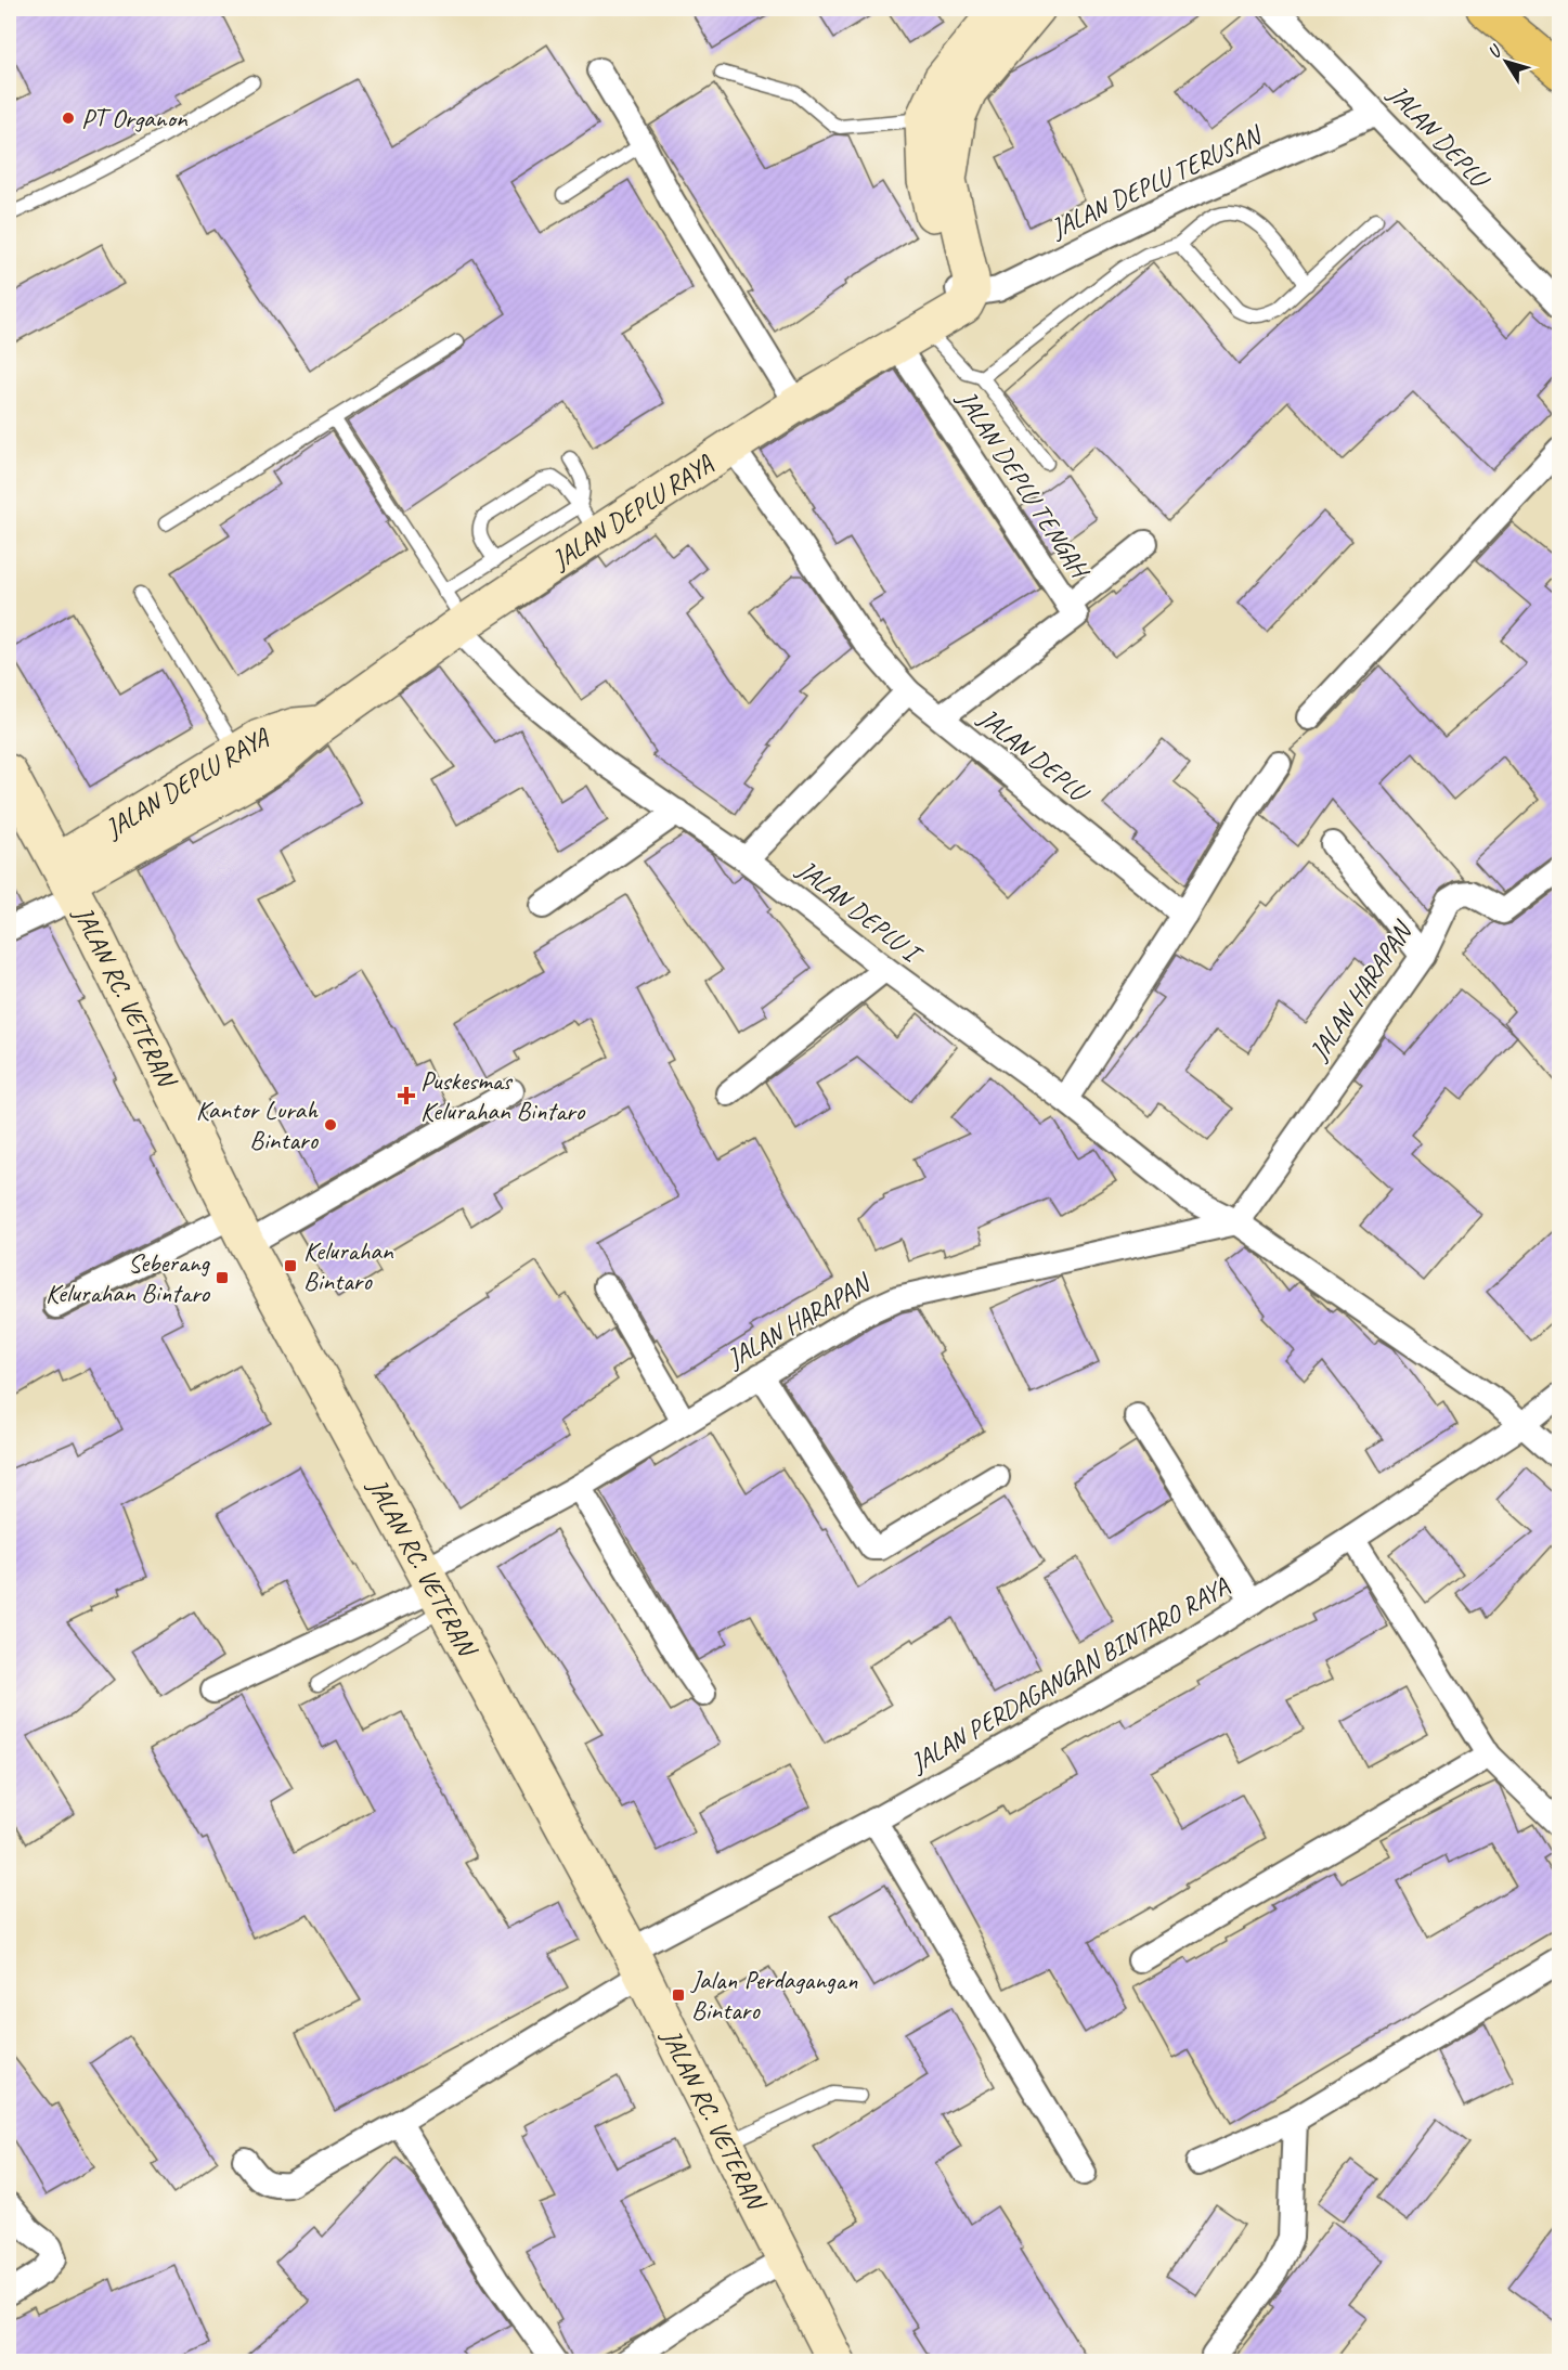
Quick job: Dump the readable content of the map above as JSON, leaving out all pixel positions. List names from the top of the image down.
{
  "streets": {
    "main road": ["JALAN DEPLU RAYA", "JALAN RC. VETERAN"],
    "street": [
      "JALAN DEPLU",
      "JALAN DEPLU TERUSAN",
      "JALAN DEPLU TENGAH",
      "JALAN DEPLU I",
      "JALAN HARAPAN",
      "JALAN PERDAGANGAN BINTARO RAYA"
    ]
  },
  "crossings": [
    ["JALAN DEPLU", "JALAN DEPLU TERUSAN"],
    ["JALAN DEPLU", "JALAN DEPLU RAYA"],
    ["JALAN DEPLU TERUSAN", "JALAN DEPLU TENGAH"],
    ["JALAN DEPLU TERUSAN", "JALAN DEPLU RAYA"],
    ["JALAN DEPLU TENGAH", "JALAN DEPLU RAYA"],
    ["JALAN DEPLU RAYA", "JALAN DEPLU I"],
    ["JALAN DEPLU RAYA", "JALAN RC. VETERAN"],
    ["JALAN DEPLU I", "JALAN HARAPAN"],
    ["JALAN HARAPAN", "JALAN RC. VETERAN"],
    ["JALAN RC. VETERAN", "JALAN PERDAGANGAN BINTARO RAYA"]
  ],
  "places": {
    "other": ["PT Organon", "Kantor Lurah Bintaro"],
    "health": ["Puskesmas Kelurahan Bintaro"],
    "transit": ["Kelurahan Bintaro", "Seberang Kelurahan Bintaro", "Jalan Perdagangan Bintaro"]
  },
  "north": "top left"
}
